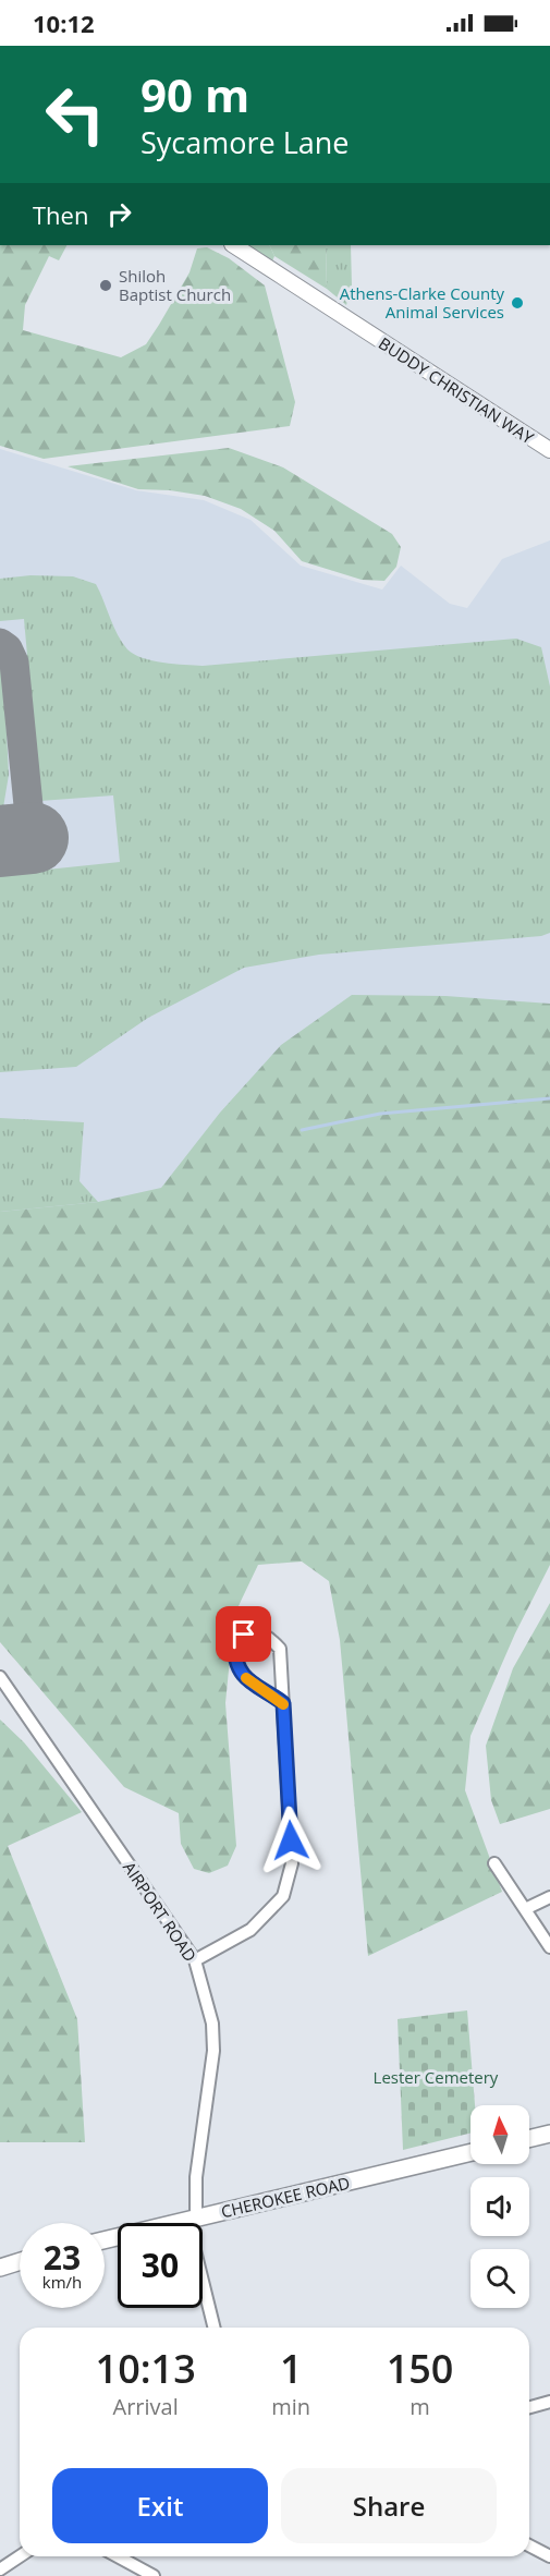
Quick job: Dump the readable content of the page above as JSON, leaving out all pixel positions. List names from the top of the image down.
{
  "streets": {
    "main road": ["CHEROKEE ROAD"],
    "street": ["BUDDY CHRISTIAN WAY", "AIRPORT ROAD"]
  },
  "crossings": [
    ["AIRPORT ROAD", "CHEROKEE ROAD"]
  ],
  "parks": ["Lester Cemetery"],
  "places": ["Shiloh Baptist Church", "Athens-Clarke County Animal Services"],
  "north": "top",
  "page": {
    "status": "10:12",
    "turn": ["90 m", "Sycamore Lane"],
    "then": "Then",
    "speed": "23 km/h",
    "limit": "30",
    "eta": [
      "10:13",
      "Arrival",
      "1",
      "min",
      "150",
      "m"
    ],
    "buttons": ["Exit", "Share"]
  }
}
